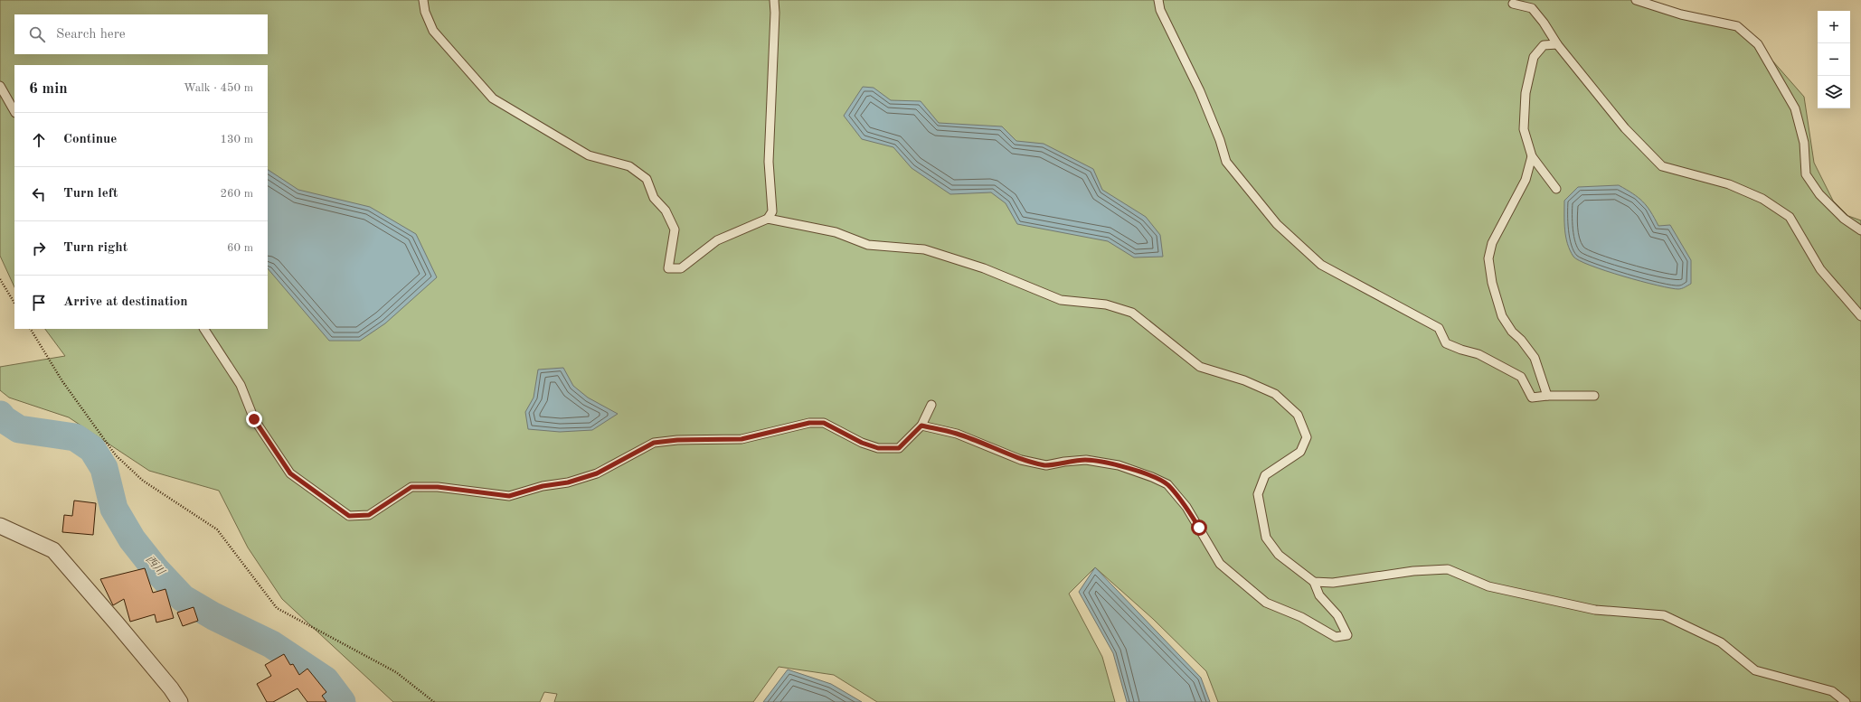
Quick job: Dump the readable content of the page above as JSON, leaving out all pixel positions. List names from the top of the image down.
{
  "water": ["西川"],
  "page": {
    "map_buttons": ["+", "−"],
    "search": "Search here",
    "heading": ["6 min", "Walk · 450 m"],
    "list": [
      ["Continue", "130 m"],
      ["Turn left", "260 m"],
      ["Turn right", "60 m"],
      "Arrive at destination"
    ]
  }
}
